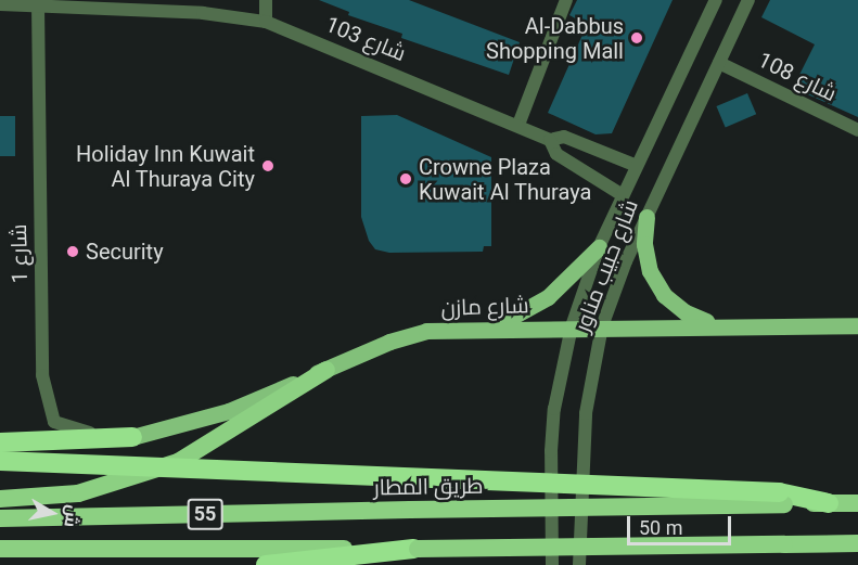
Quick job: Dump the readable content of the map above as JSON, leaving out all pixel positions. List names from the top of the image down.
{
  "streets": {
    "highway": ["طريق المطار", "55"],
    "main road": ["شارع مازن"],
    "street": [
      "شارع 103",
      "شارع 108",
      "شارع 1",
      "شارع حبيب مناور"
    ]
  },
  "crossings": [
    ["شارع 103", "شارع 1"],
    ["شارع 103", "شارع حبيب مناور"],
    ["شارع 108", "شارع حبيب مناور"],
    ["شارع 1", "شارع مازن"],
    ["شارع حبيب مناور", "شارع مازن"]
  ],
  "places": [
    "Al-Dabbus Shopping Mall",
    "Holiday Inn Kuwait Al Thuraya City",
    "Crowne Plaza Kuwait Al Thuraya",
    "Security"
  ],
  "scale_bar": "50 m",
  "north": "right"
}
